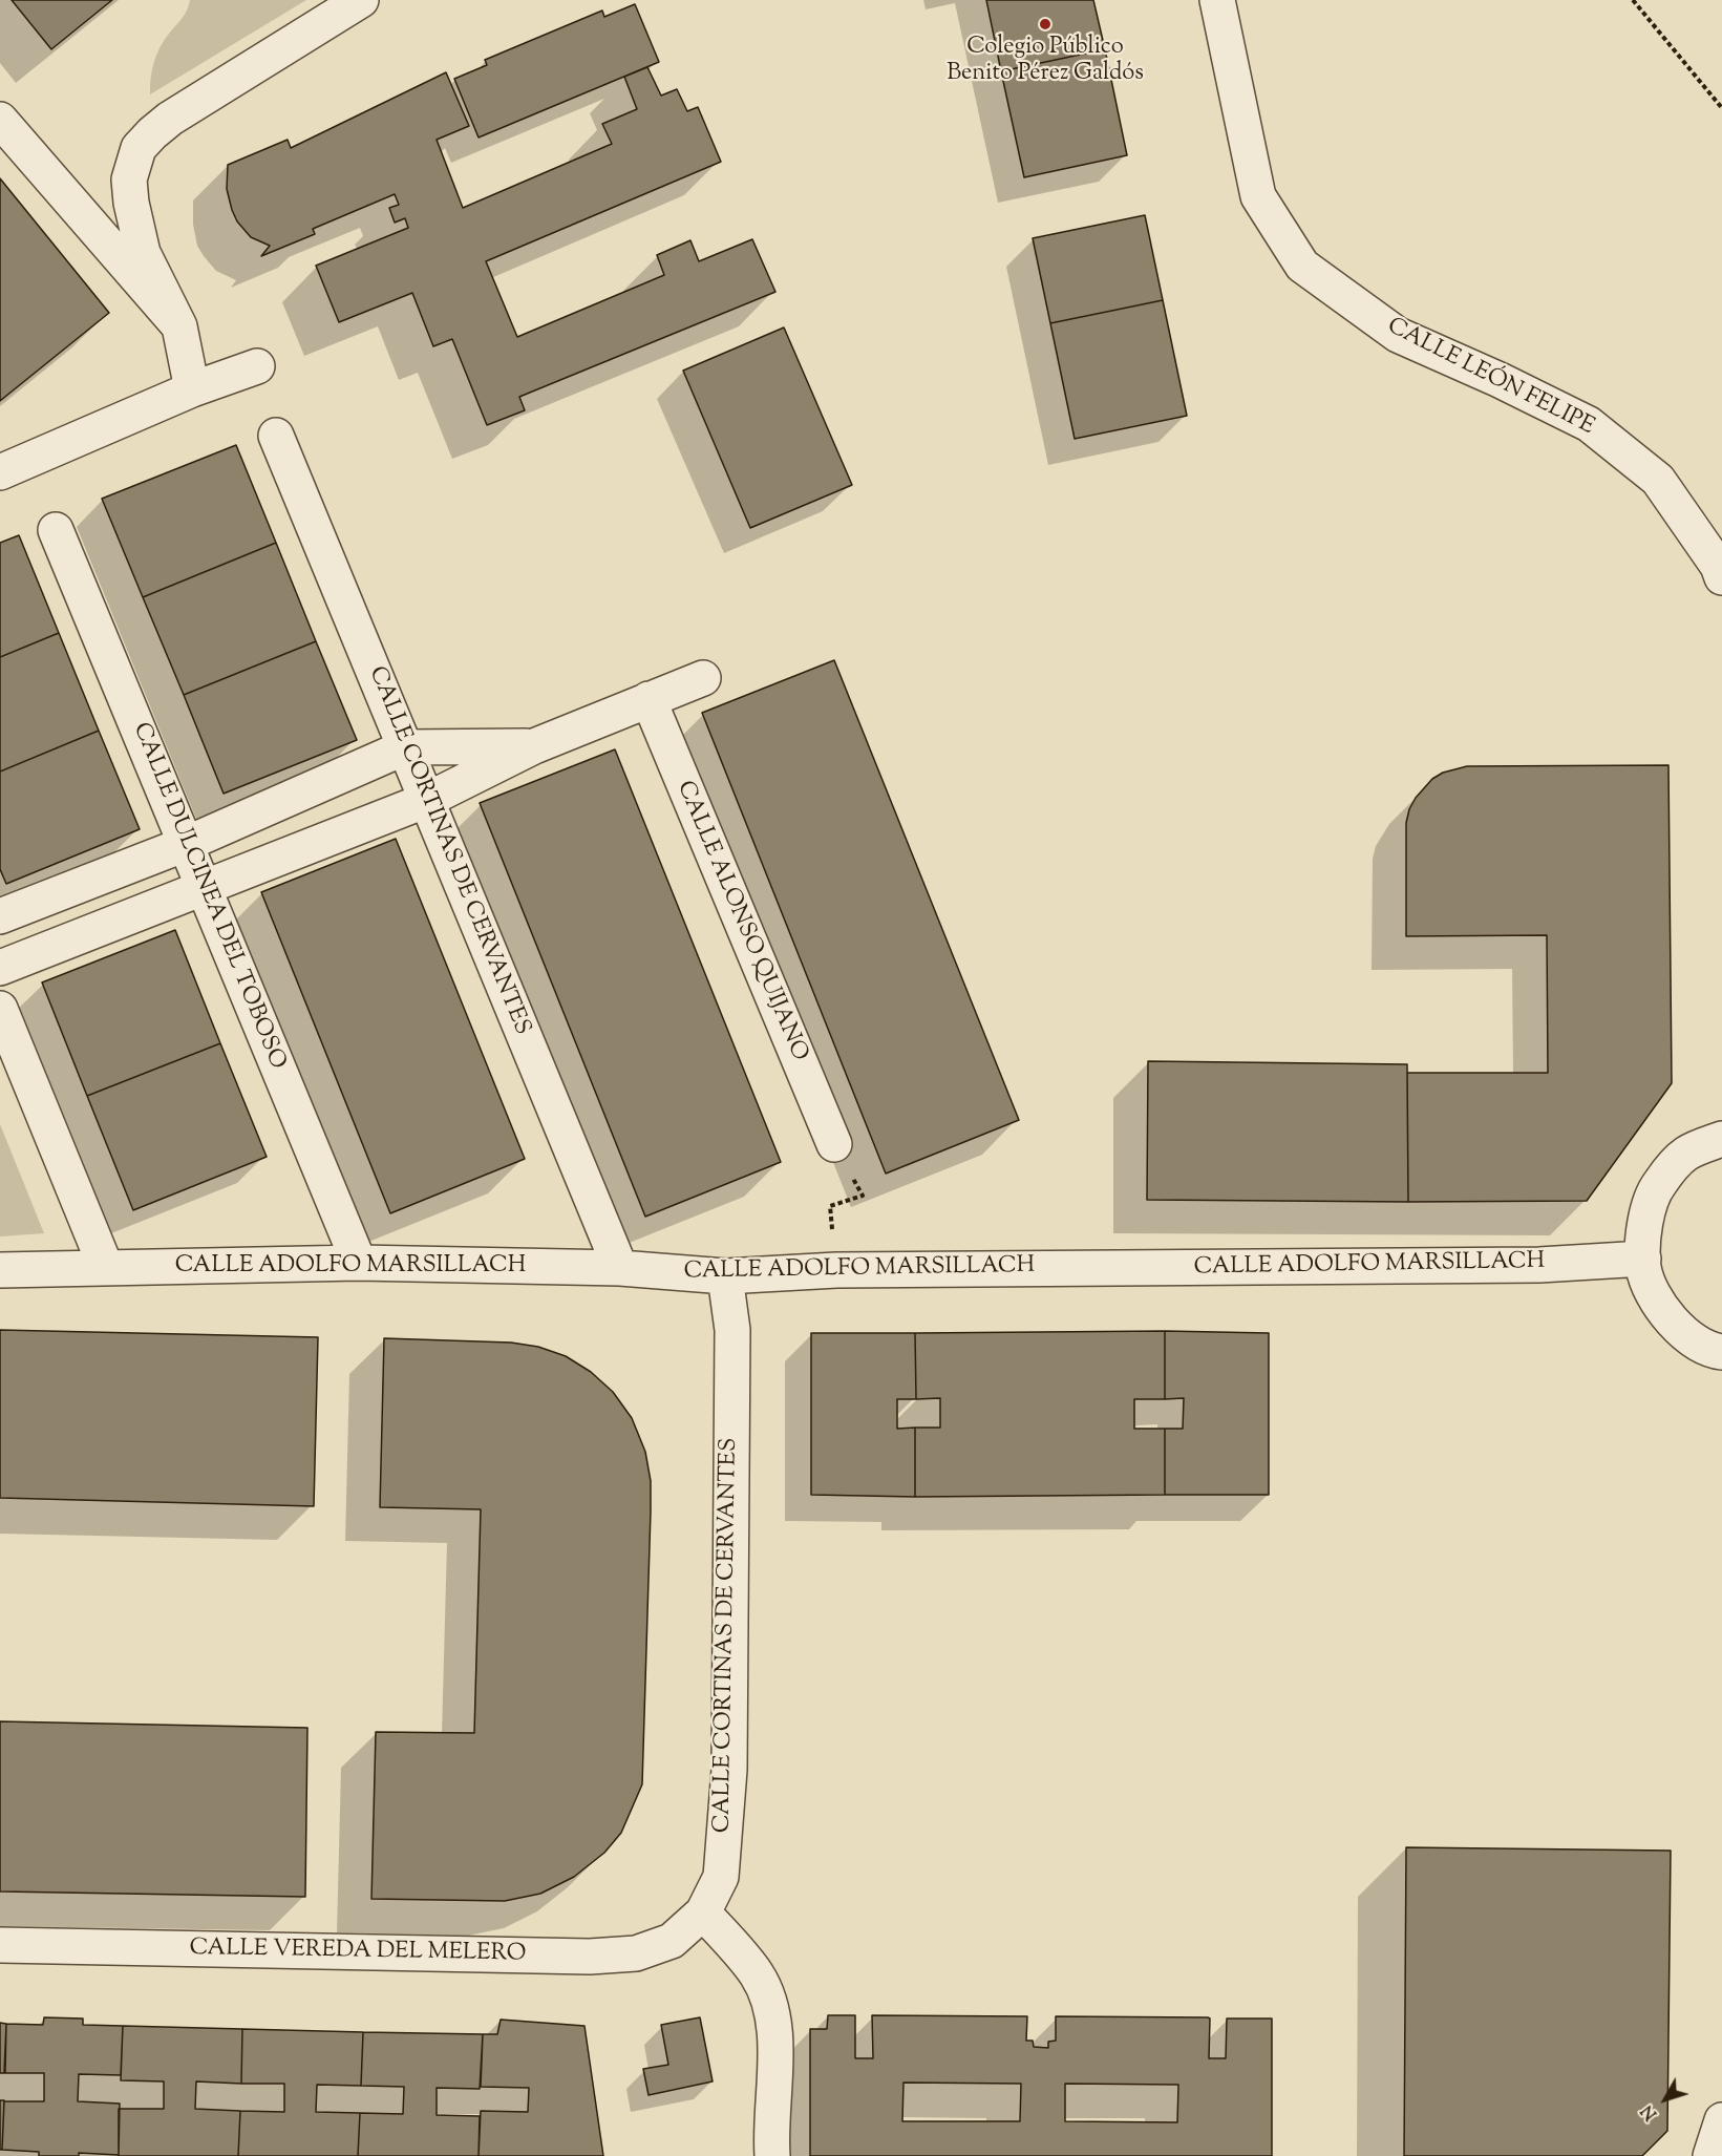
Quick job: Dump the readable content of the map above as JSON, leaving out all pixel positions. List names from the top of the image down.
{
  "streets": {
    "street": [
      "CALLE LEÓN FELIPE",
      "CALLE CORTINAS DE CERVANTES",
      "CALLE DULCINEA DEL TOBOSO",
      "CALLE ALONSO QUIJANO",
      "CALLE ADOLFO MARSILLACH",
      "CALLE VEREDA DEL MELERO"
    ]
  },
  "crossings": [
    ["CALLE CORTINAS DE CERVANTES", "CALLE ADOLFO MARSILLACH"],
    ["CALLE CORTINAS DE CERVANTES", "CALLE VEREDA DEL MELERO"],
    ["CALLE DULCINEA DEL TOBOSO", "CALLE ADOLFO MARSILLACH"]
  ],
  "places": ["Colegio Público Benito Pérez Galdós"],
  "north": "bottom left"
}
